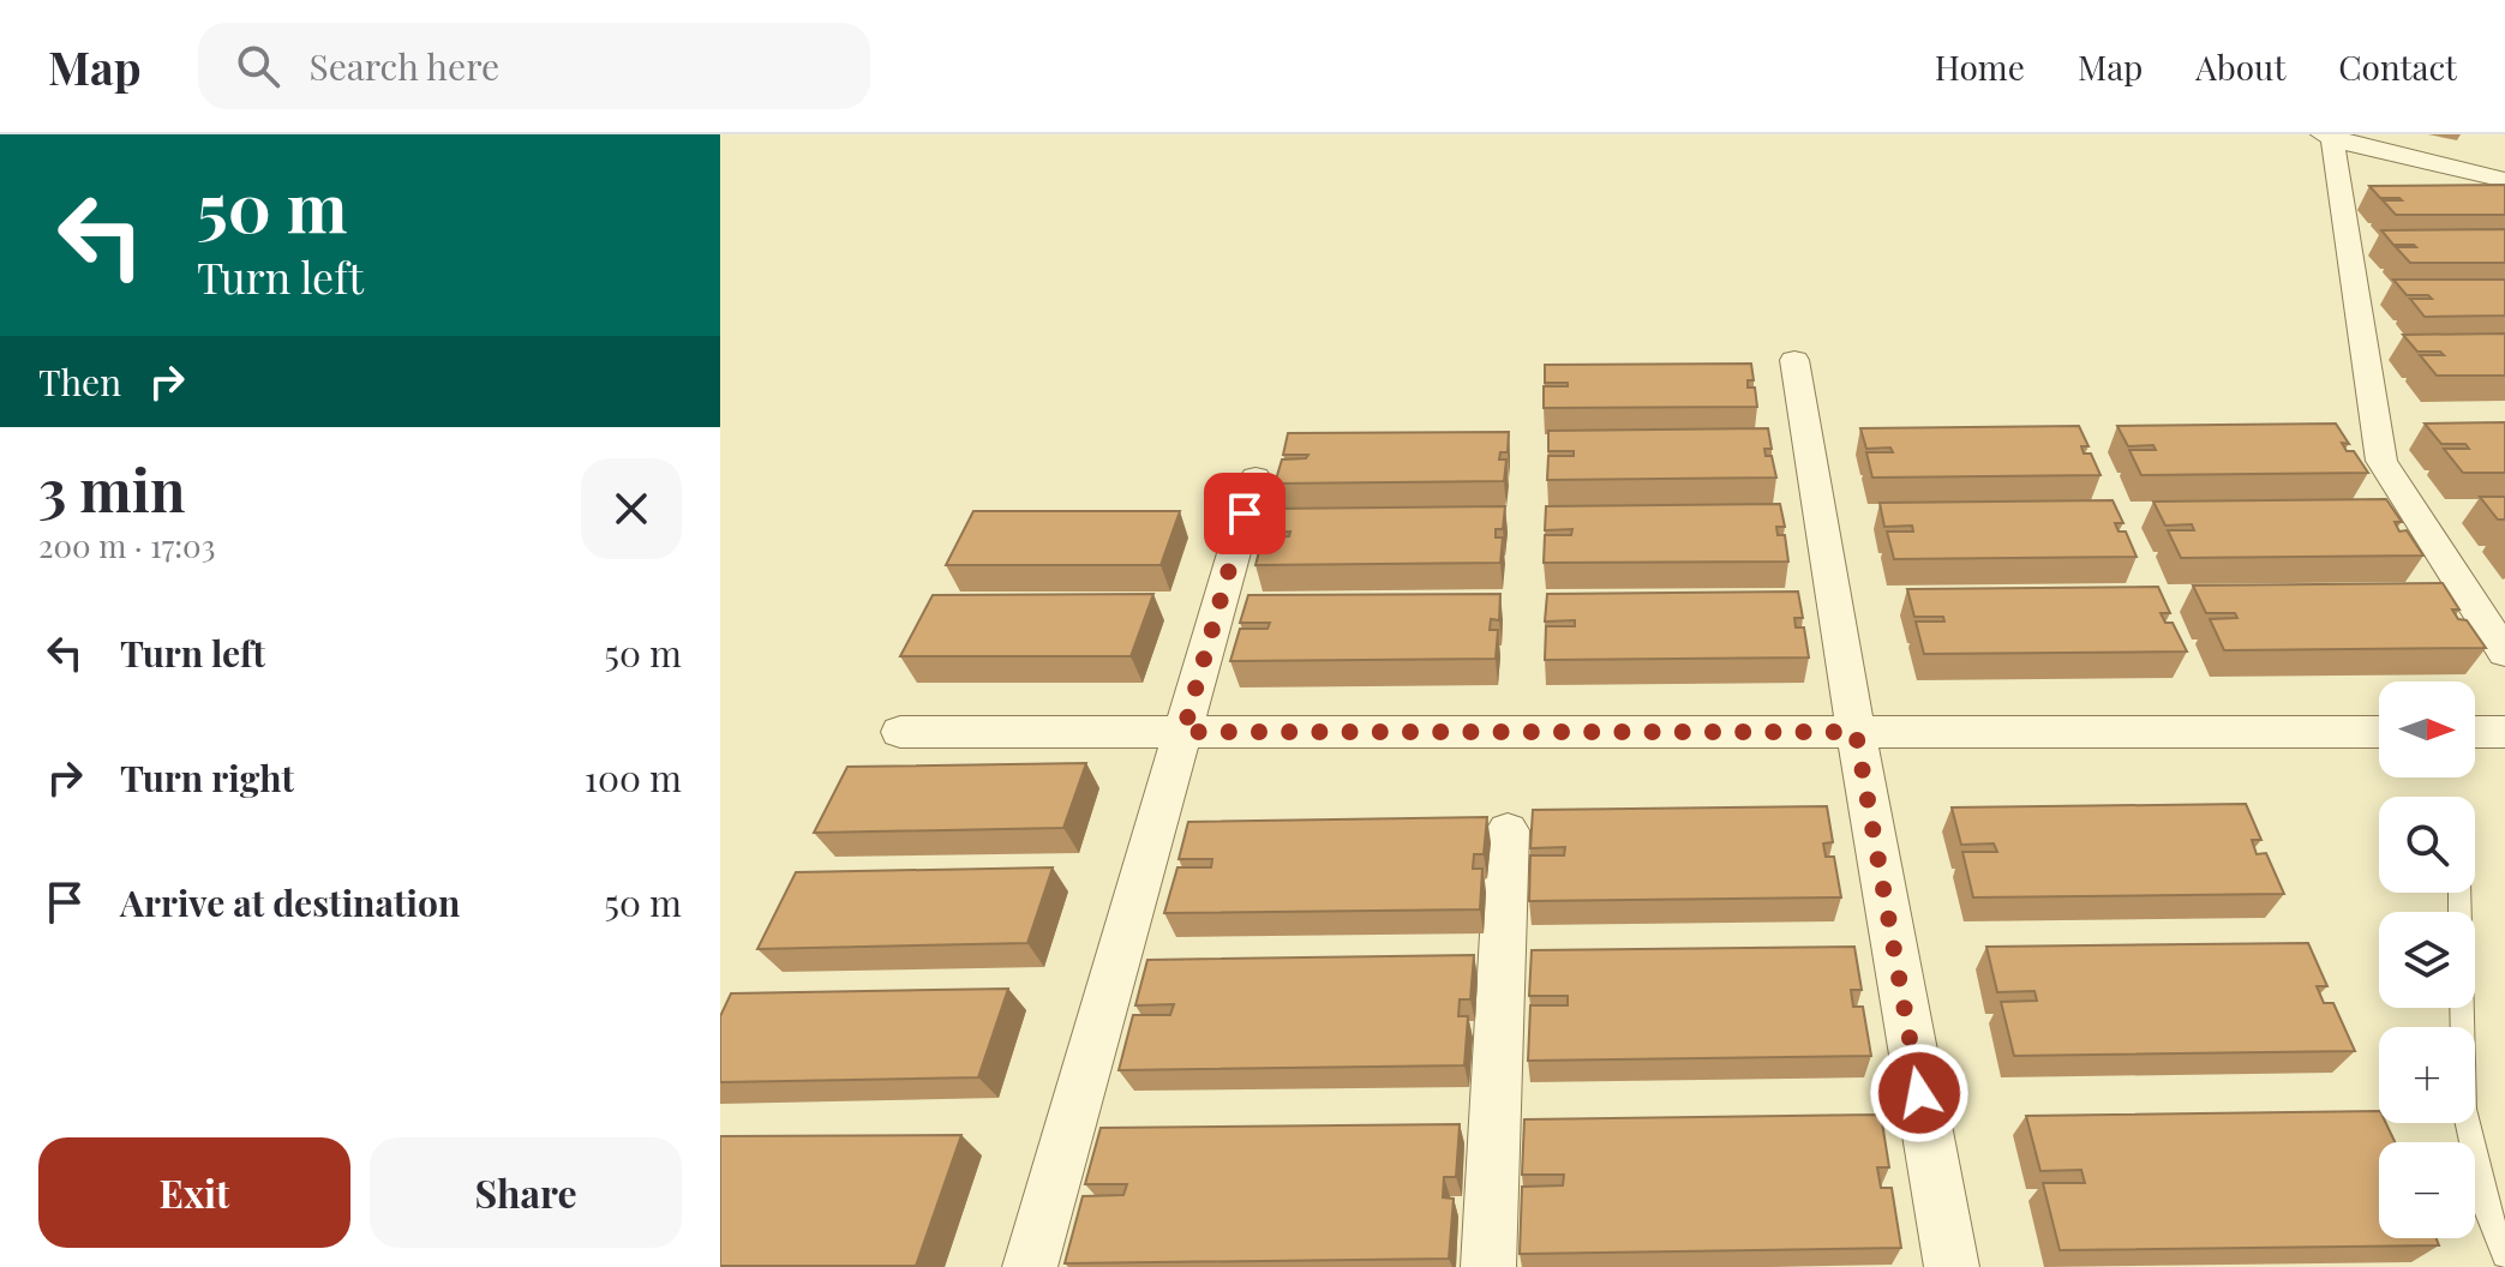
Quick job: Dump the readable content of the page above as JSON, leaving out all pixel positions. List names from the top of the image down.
{
  "north": "right",
  "page": {
    "header": "Map",
    "search": "Search here",
    "nav": [
      "Home",
      "Map",
      "About",
      "Contact"
    ],
    "turn": ["50 m", "Turn left"],
    "then": "Then",
    "heading": ["3 min", "200 m · 17:03"],
    "list": [
      {
        "name": "Turn left",
        "value": "50 m"
      },
      {
        "name": "Turn right",
        "value": "100 m"
      },
      {
        "name": "Arrive at destination",
        "value": "50 m"
      }
    ],
    "map_buttons": ["+", "−"],
    "buttons": ["Exit", "Share"]
  }
}
